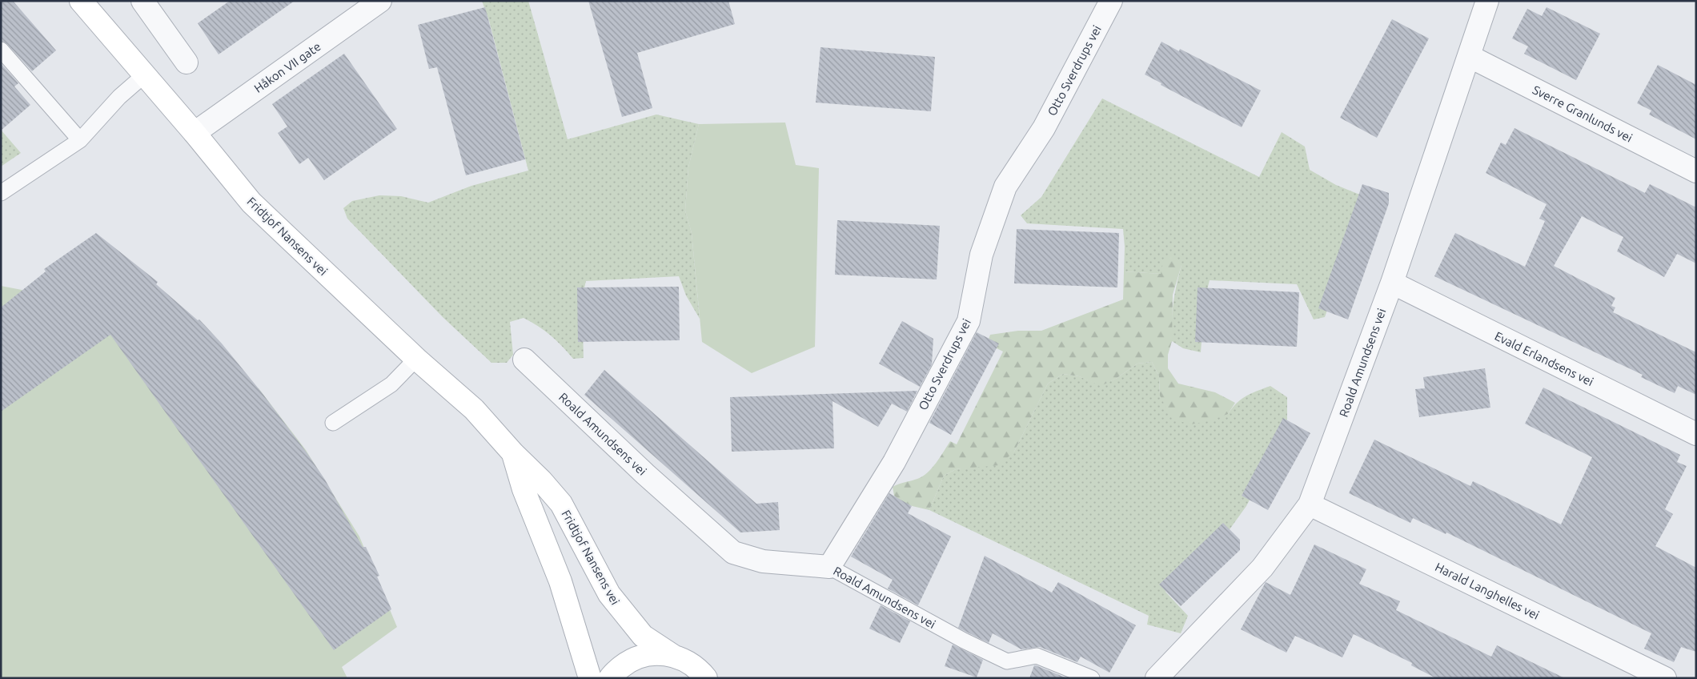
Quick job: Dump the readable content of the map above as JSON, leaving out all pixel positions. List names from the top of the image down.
{
  "streets": {
    "street": [
      "Håkon VII gate",
      "Otto Sverdrups vei",
      "Sverre Granlunds vei",
      "Fridtjof Nansens vei",
      "Evald Erlandsens vei",
      "Roald Amundsens vei",
      "Harald Langhelles vei"
    ]
  },
  "crossings": [
    ["Håkon VII gate", "Fridtjof Nansens vei"],
    ["Otto Sverdrups vei", "Roald Amundsens vei"],
    ["Sverre Granlunds vei", "Roald Amundsens vei"],
    ["Evald Erlandsens vei", "Roald Amundsens vei"],
    ["Roald Amundsens vei", "Harald Langhelles vei"]
  ]
}
